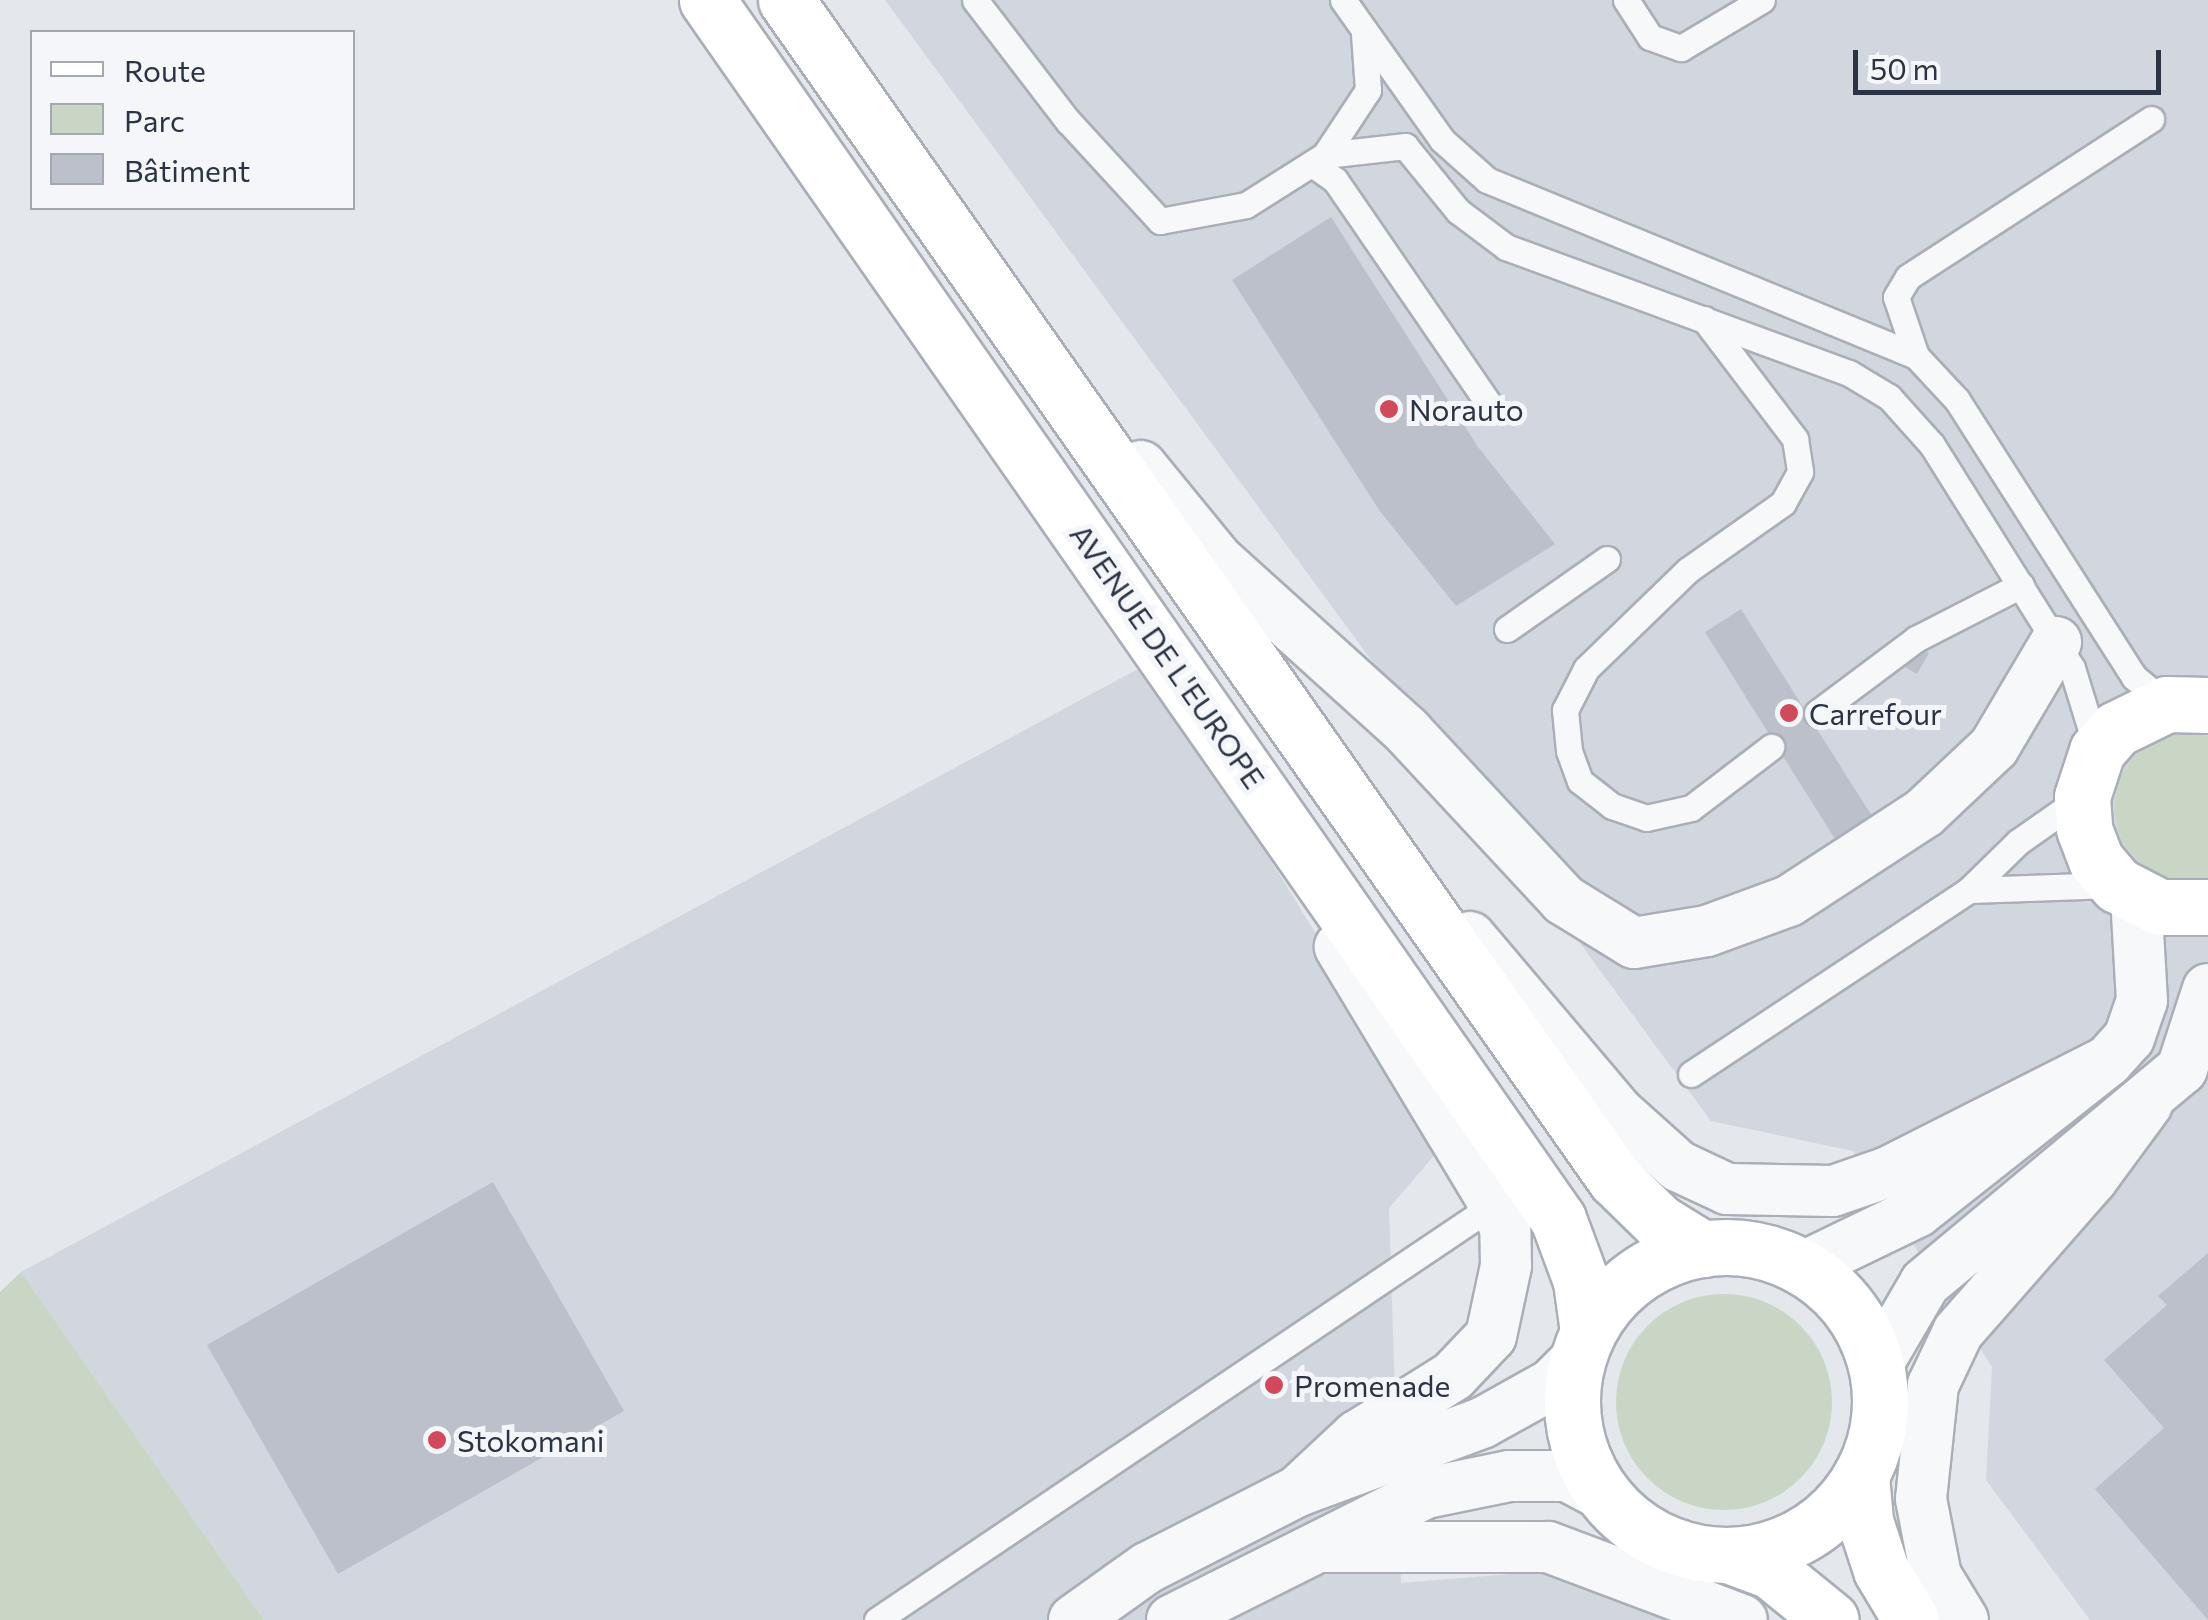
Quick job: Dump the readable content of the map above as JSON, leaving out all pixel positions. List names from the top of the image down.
{
  "streets": {
    "main road": ["AVENUE DE L'EUROPE"]
  },
  "places": [
    "Norauto",
    "Carrefour",
    "Promenade",
    "Stokomani"
  ],
  "legend": ["Route", "Parc", "Bâtiment"],
  "scale_bar": "50 m"
}
